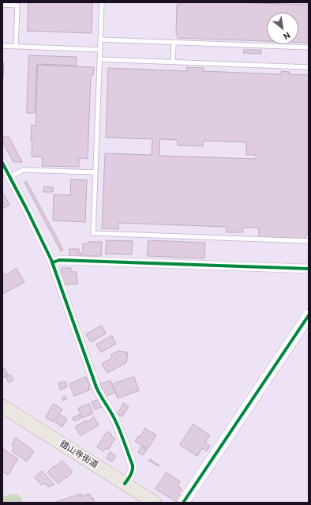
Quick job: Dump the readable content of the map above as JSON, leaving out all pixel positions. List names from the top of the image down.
{
  "streets": {
    "main road": ["舘山寺街道"]
  },
  "north": "bottom right"
}
